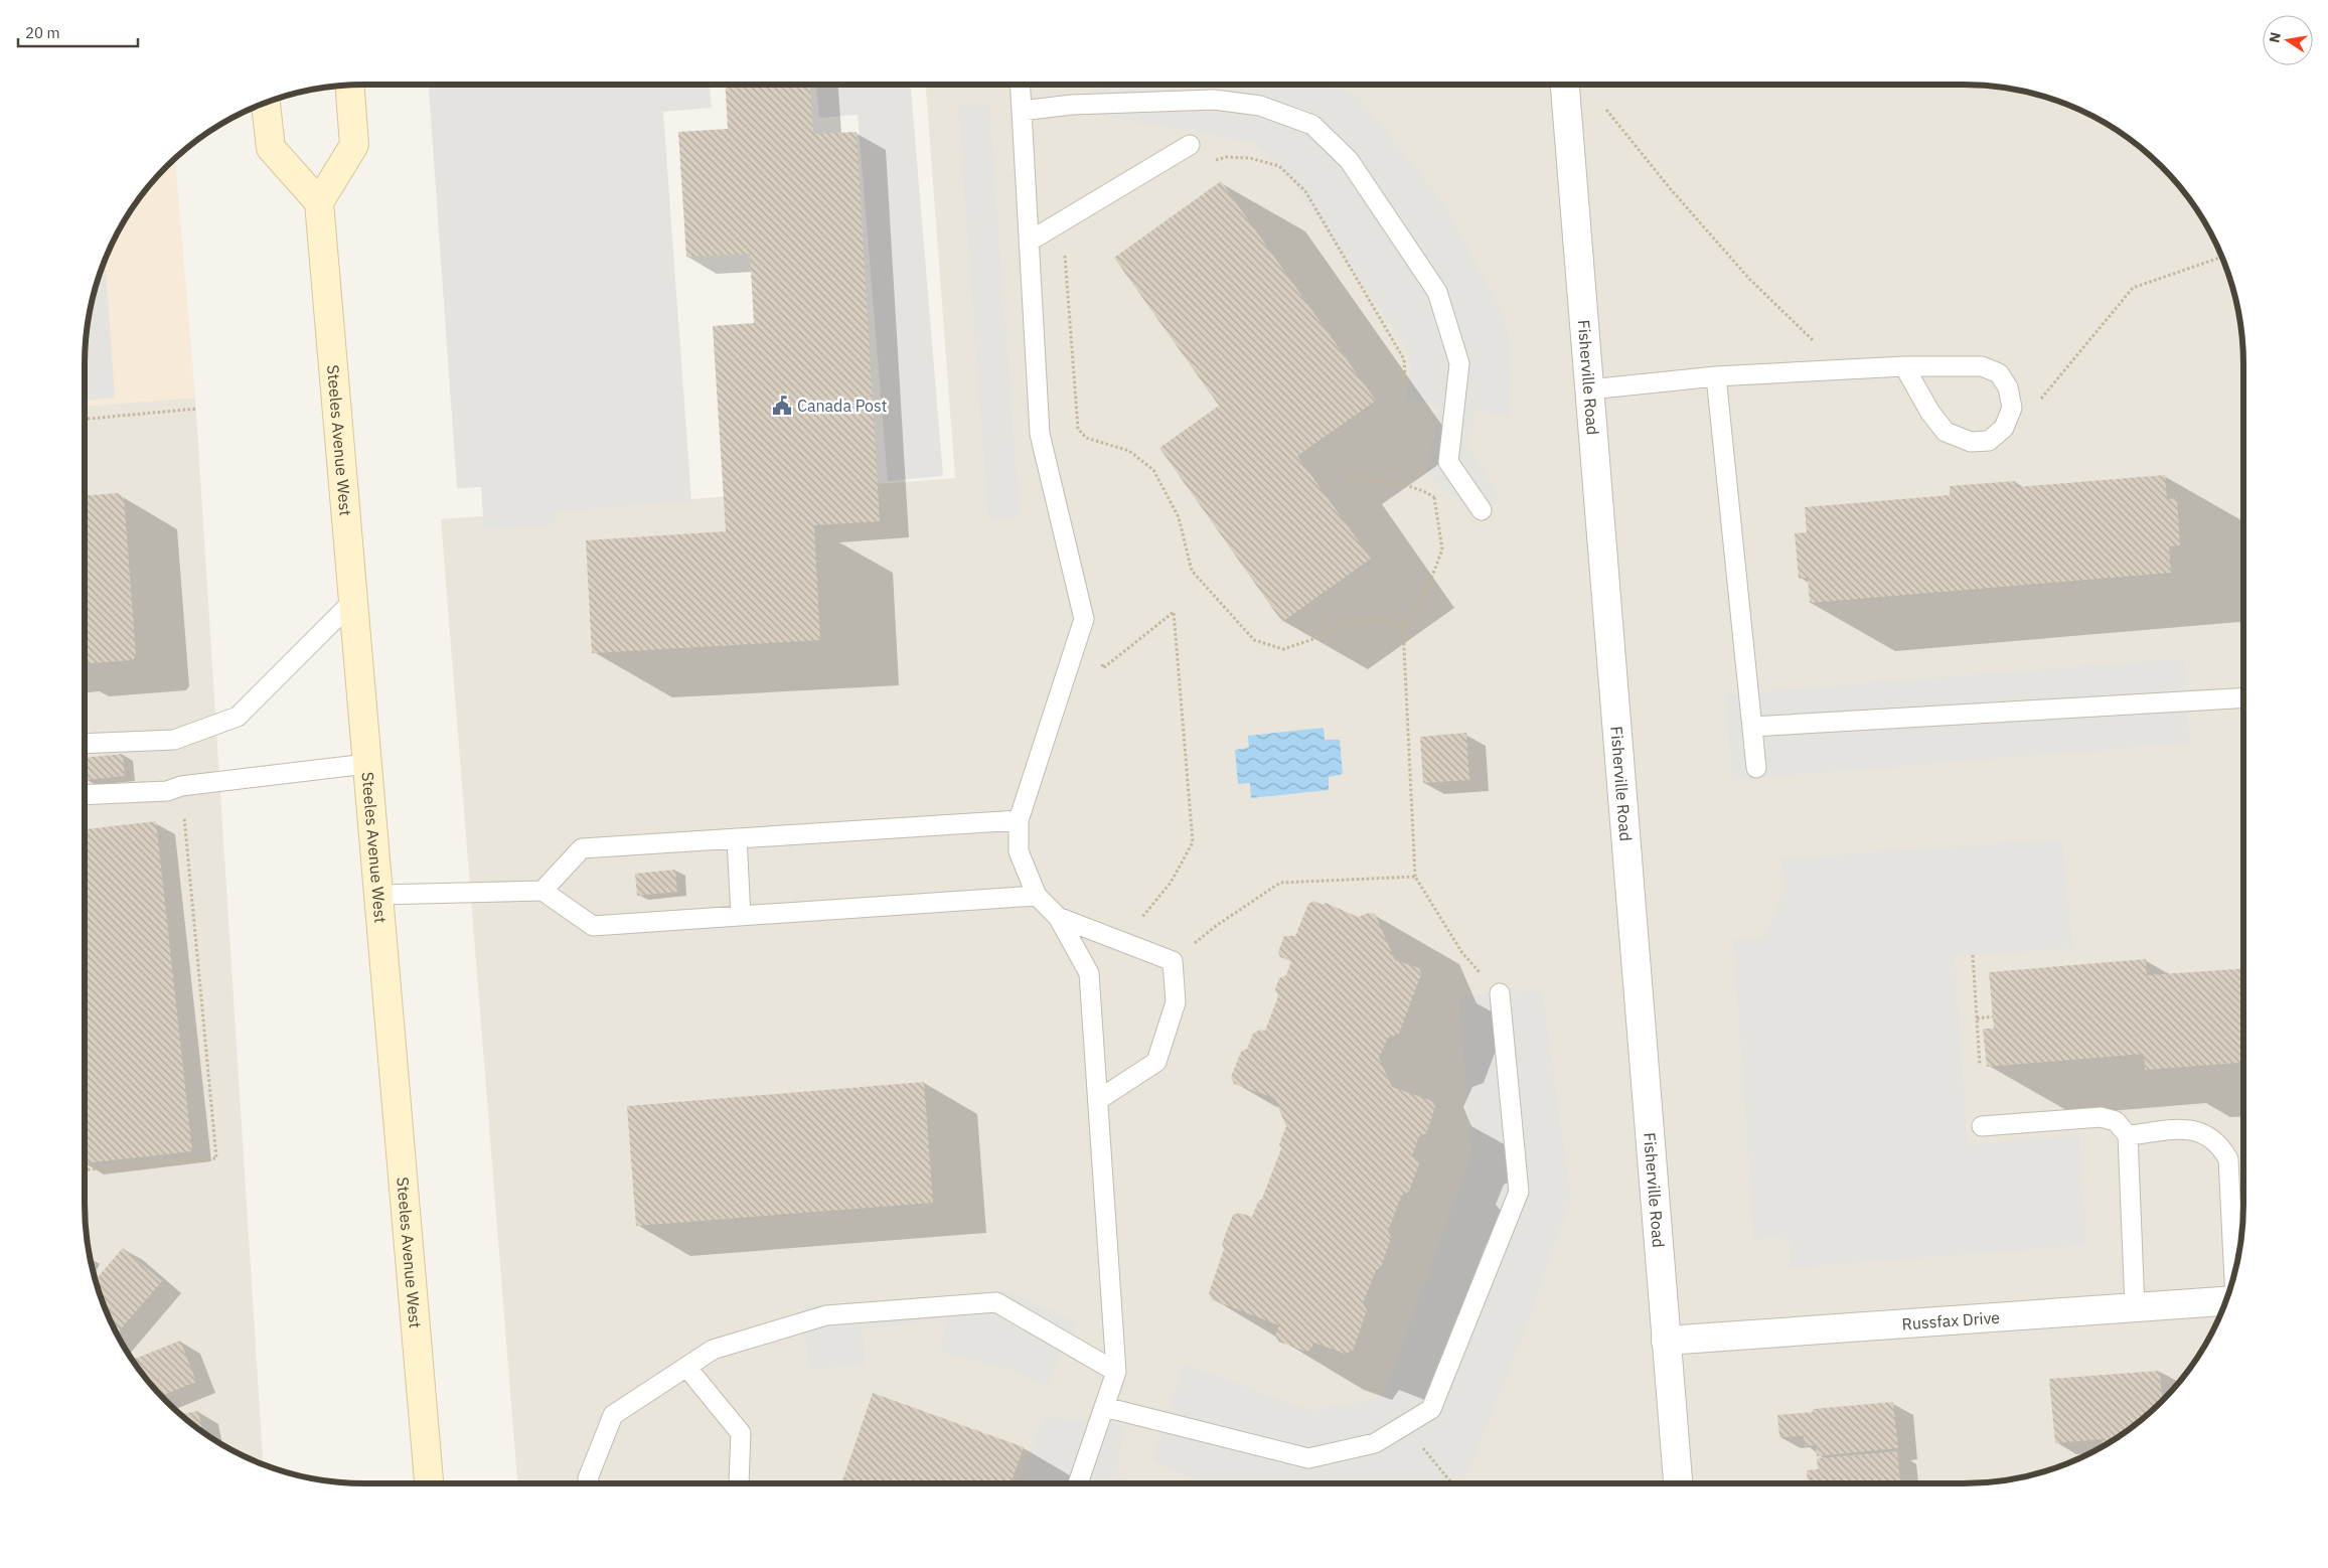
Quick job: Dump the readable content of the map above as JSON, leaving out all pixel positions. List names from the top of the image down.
{
  "streets": {
    "main road": ["Steeles Avenue West"],
    "street": ["Fisherville Road", "Russfax Drive"]
  },
  "crossings": [
    ["Fisherville Road", "Russfax Drive"]
  ],
  "places": {
    "public building": ["Canada Post"]
  },
  "scale_bar": "20 m",
  "north": "left"
}
